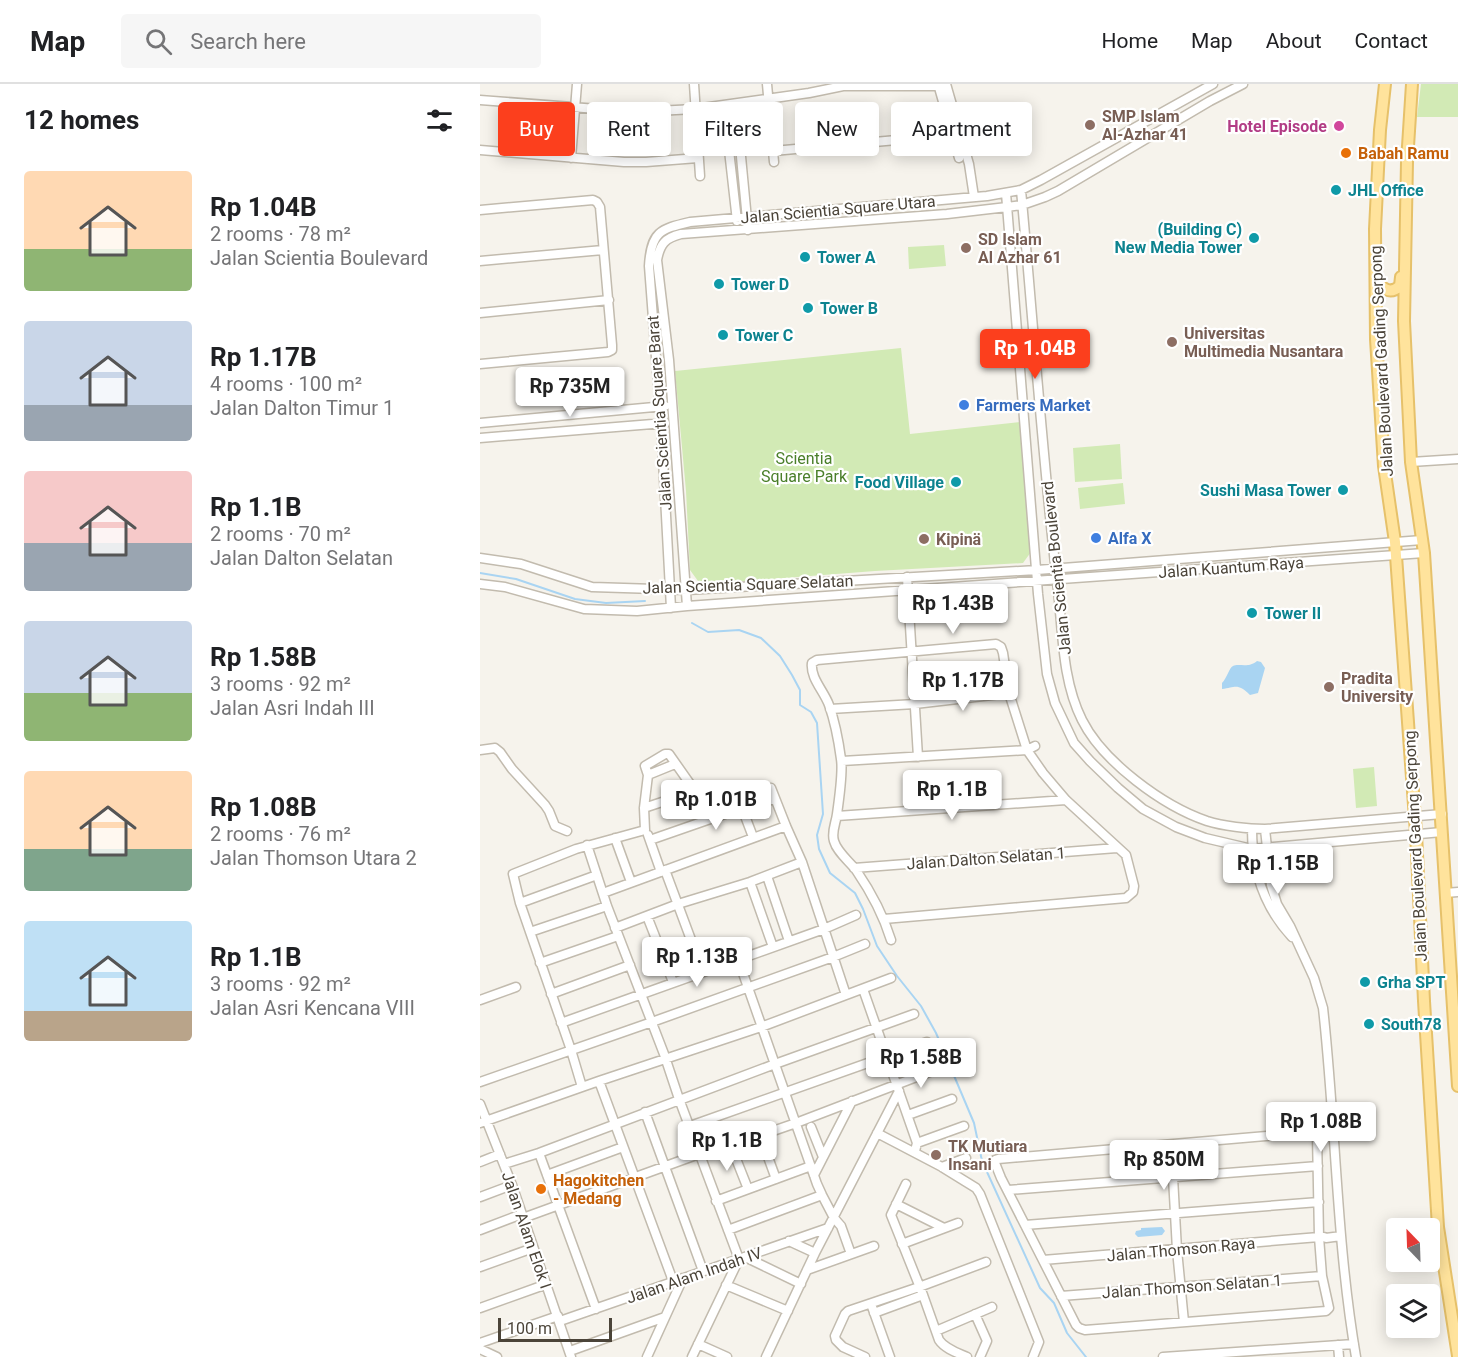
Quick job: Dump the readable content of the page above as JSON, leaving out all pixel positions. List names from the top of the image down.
{
  "streets": {
    "main road": ["Jalan Boulevard Gading Serpong"],
    "street": [
      "Jalan Scientia Square Utara",
      "Jalan Scientia Square Barat",
      "Jalan Kuantum Raya",
      "Jalan Scientia Boulevard",
      "Jalan Scientia Square Selatan",
      "Jalan Dalton Selatan 1",
      "Jalan Alam Elok I",
      "Jalan Thomson Raya",
      "Jalan Alam Indah IV",
      "Jalan Thomson Selatan 1"
    ]
  },
  "crossings": [
    ["Jalan Scientia Square Utara", "Jalan Scientia Square Barat"],
    ["Jalan Scientia Square Utara", "Jalan Scientia Boulevard"],
    ["Jalan Boulevard Gading Serpong", "Jalan Kuantum Raya"],
    ["Jalan Boulevard Gading Serpong", "Jalan Scientia Boulevard"],
    ["Jalan Scientia Square Barat", "Jalan Scientia Square Selatan"],
    ["Jalan Kuantum Raya", "Jalan Scientia Boulevard"],
    ["Jalan Kuantum Raya", "Jalan Scientia Square Selatan"],
    ["Jalan Scientia Boulevard", "Jalan Scientia Square Selatan"],
    ["Jalan Alam Elok I", "Jalan Alam Indah IV"]
  ],
  "parks": ["Scientia Square Park"],
  "places": [
    "SMP Islam Al-Azhar 41",
    "Hotel Episode",
    "Babah Ramu",
    "JHL Office",
    "(Building C) New Media Tower",
    "SD Islam Al Azhar 61",
    "Tower A",
    "Tower D",
    "Tower B",
    "Tower C",
    "Universitas Multimedia Nusantara",
    "Farmers Market",
    "Food Village",
    "Sushi Masa Tower",
    "Alfa X",
    "Kipinä",
    "Tower II",
    "Pradita University",
    "Grha SPT",
    "South78",
    "TK Mutiara Insani",
    "Hagokitchen - Medang"
  ],
  "scale_bar": "100 m",
  "north": "top left",
  "page": {
    "header": "Map",
    "search": "Search here",
    "nav": [
      "Home",
      "Map",
      "About",
      "Contact"
    ],
    "heading": "12 homes",
    "chip": [
      "Buy",
      "Rent",
      "Filters",
      "New",
      "Apartment"
    ],
    "list": [
      {
        "name": "Rp 1.04B",
        "note": "2 rooms · 78 m² · Jalan Scientia Boulevard"
      },
      {
        "name": "Rp 1.17B",
        "note": "4 rooms · 100 m² · Jalan Dalton Timur 1"
      },
      {
        "name": "Rp 1.1B",
        "note": "2 rooms · 70 m² · Jalan Dalton Selatan"
      },
      {
        "name": "Rp 1.58B",
        "note": "3 rooms · 92 m² · Jalan Asri Indah III"
      },
      {
        "name": "Rp 1.08B",
        "note": "2 rooms · 76 m² · Jalan Thomson Utara 2"
      },
      {
        "name": "Rp 1.1B",
        "note": "3 rooms · 92 m² · Jalan Asri Kencana VIII"
      }
    ],
    "price": [
      "Rp 1.04B",
      "Rp 735M",
      "Rp 1.43B",
      "Rp 1.17B",
      "Rp 1.1B",
      "Rp 1.01B",
      "Rp 1.15B",
      "Rp 1.13B",
      "Rp 1.58B",
      "Rp 1.08B",
      "Rp 1.1B",
      "Rp 850M"
    ],
    "scale": "100 m"
  }
}
